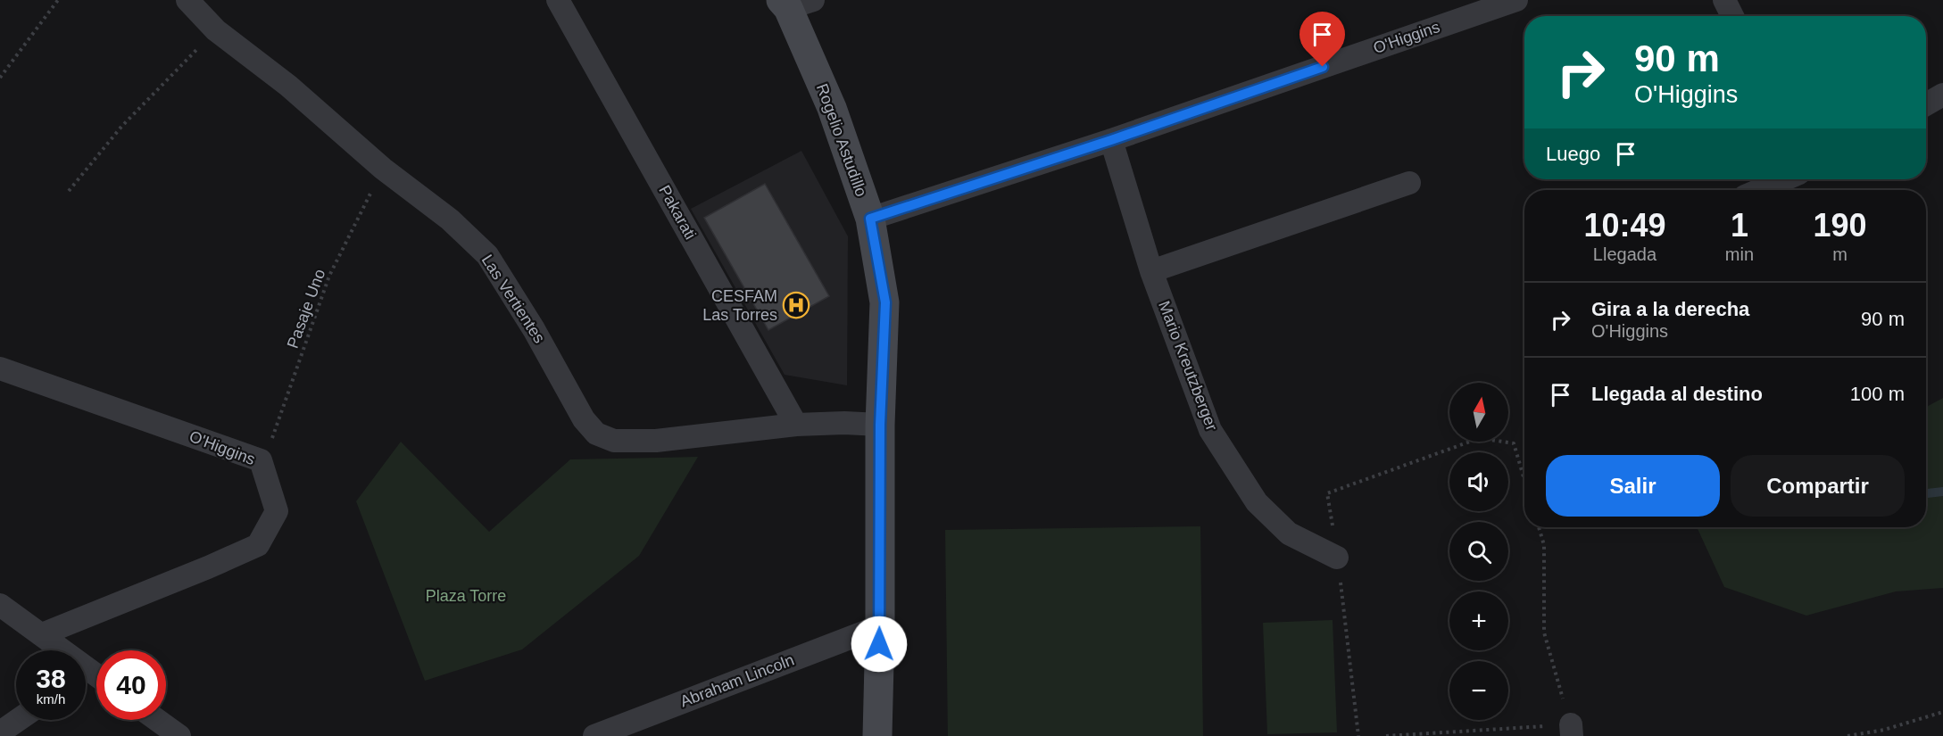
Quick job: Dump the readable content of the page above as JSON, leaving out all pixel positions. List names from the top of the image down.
{
  "streets": {
    "street": [
      "O'Higgins",
      "Rogelio Astudillo",
      "Pakarati",
      "Las Vertientes",
      "Mario Kreutzberger",
      "Abraham Lincoln"
    ],
    "path": ["Pasaje Uno"]
  },
  "crossings": [
    ["O'Higgins", "Rogelio Astudillo"],
    ["O'Higgins", "Pasaje Uno"],
    ["O'Higgins", "Mario Kreutzberger"],
    ["Rogelio Astudillo", "Las Vertientes"],
    ["Rogelio Astudillo", "Abraham Lincoln"],
    ["Pakarati", "Las Vertientes"],
    ["Las Vertientes", "Pasaje Uno"]
  ],
  "parks": ["Plaza Torre"],
  "places": {
    "hospital": ["CESFAM Las Torres"]
  },
  "north": "top",
  "page": {
    "turn": ["90 m", "O'Higgins"],
    "then": "Luego",
    "eta": [
      "10:49",
      "Llegada",
      "1",
      "min",
      "190",
      "m"
    ],
    "list": [
      {
        "name": "Gira a la derecha",
        "note": "O'Higgins",
        "value": "90 m"
      },
      {
        "name": "Llegada al destino",
        "value": "100 m"
      }
    ],
    "map_buttons": ["+", "−"],
    "buttons": ["Salir", "Compartir"],
    "speed": "38 km/h",
    "limit": "40"
  }
}
